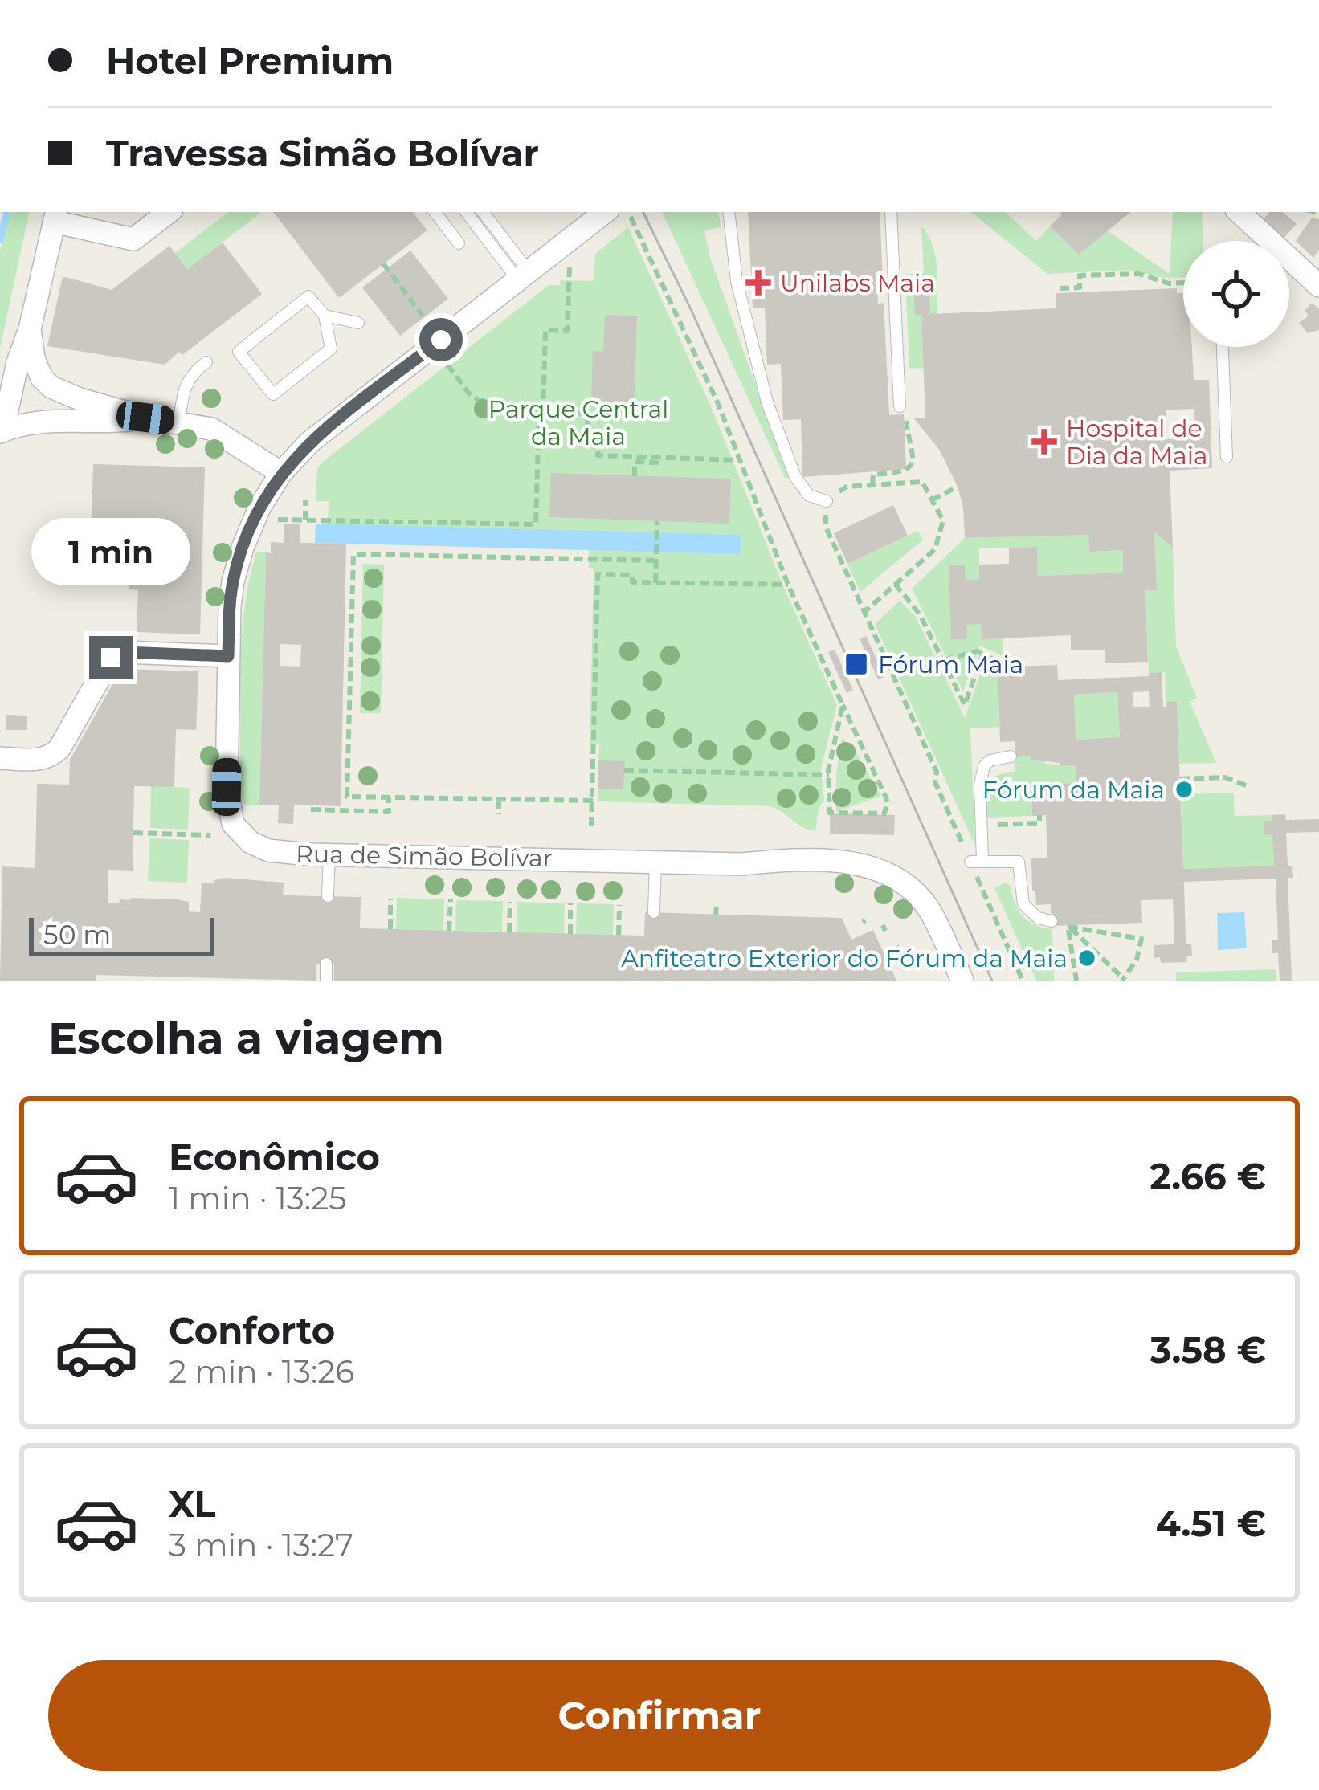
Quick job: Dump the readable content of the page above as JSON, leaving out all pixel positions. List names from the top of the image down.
{
  "streets": {
    "street": ["Rua de Simão Bolívar"]
  },
  "parks": ["Parque Central da Maia"],
  "places": {
    "health": ["Unilabs Maia", "Hospital de Dia da Maia"],
    "transit": ["Fórum Maia"],
    "other": ["Fórum da Maia", "Anfiteatro Exterior do Fórum da Maia"]
  },
  "scale_bar": "50 m",
  "page": {
    "banner": ["Hotel Premium", "Travessa Simão Bolívar"],
    "bubble": "1 min",
    "scale": "50 m",
    "heading": "Escolha a viagem",
    "list": [
      {
        "name": "Econômico",
        "note": "1 min · 13:25",
        "value": "2.66 €"
      },
      {
        "name": "Conforto",
        "note": "2 min · 13:26",
        "value": "3.58 €"
      },
      {
        "name": "XL",
        "note": "3 min · 13:27",
        "value": "4.51 €"
      }
    ],
    "buttons": "Confirmar"
  }
}
